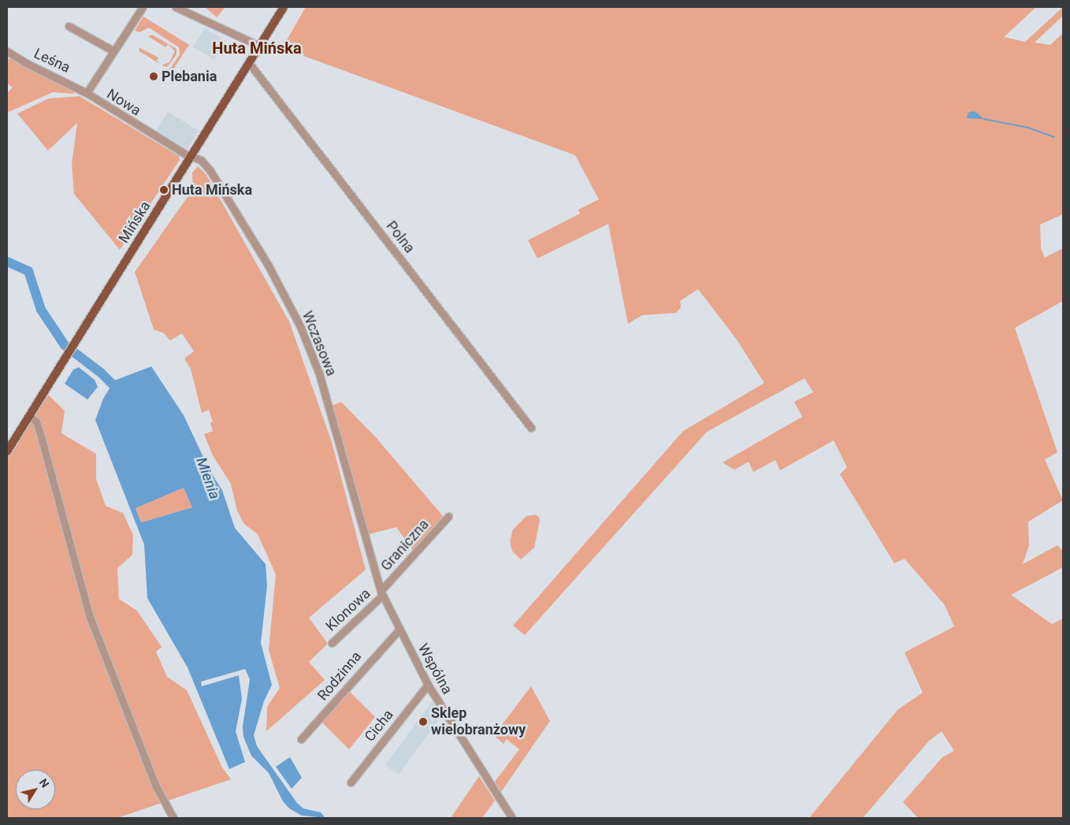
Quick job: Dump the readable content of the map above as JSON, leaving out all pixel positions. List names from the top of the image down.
{
  "streets": {
    "main road": ["Mińska"],
    "street": [
      "Leśna",
      "Nowa",
      "Polna",
      "Wczasowa",
      "Graniczna",
      "Klonowa",
      "Wspólna",
      "Rodzinna",
      "Cicha"
    ]
  },
  "crossings": [
    ["Leśna", "Nowa"],
    ["Nowa", "Mińska"],
    ["Nowa", "Wczasowa"],
    ["Mińska", "Polna"],
    ["Mińska", "Wczasowa"],
    ["Wczasowa", "Wspólna"],
    ["Graniczna", "Klonowa"],
    ["Graniczna", "Wspólna"],
    ["Klonowa", "Wspólna"],
    ["Wspólna", "Rodzinna"],
    ["Wspólna", "Cicha"]
  ],
  "districts": ["Huta Mińska"],
  "water": ["Mienia"],
  "places": ["Plebania", "Huta Mińska", "Sklep wielobranżowy"],
  "north": "top right"
}
